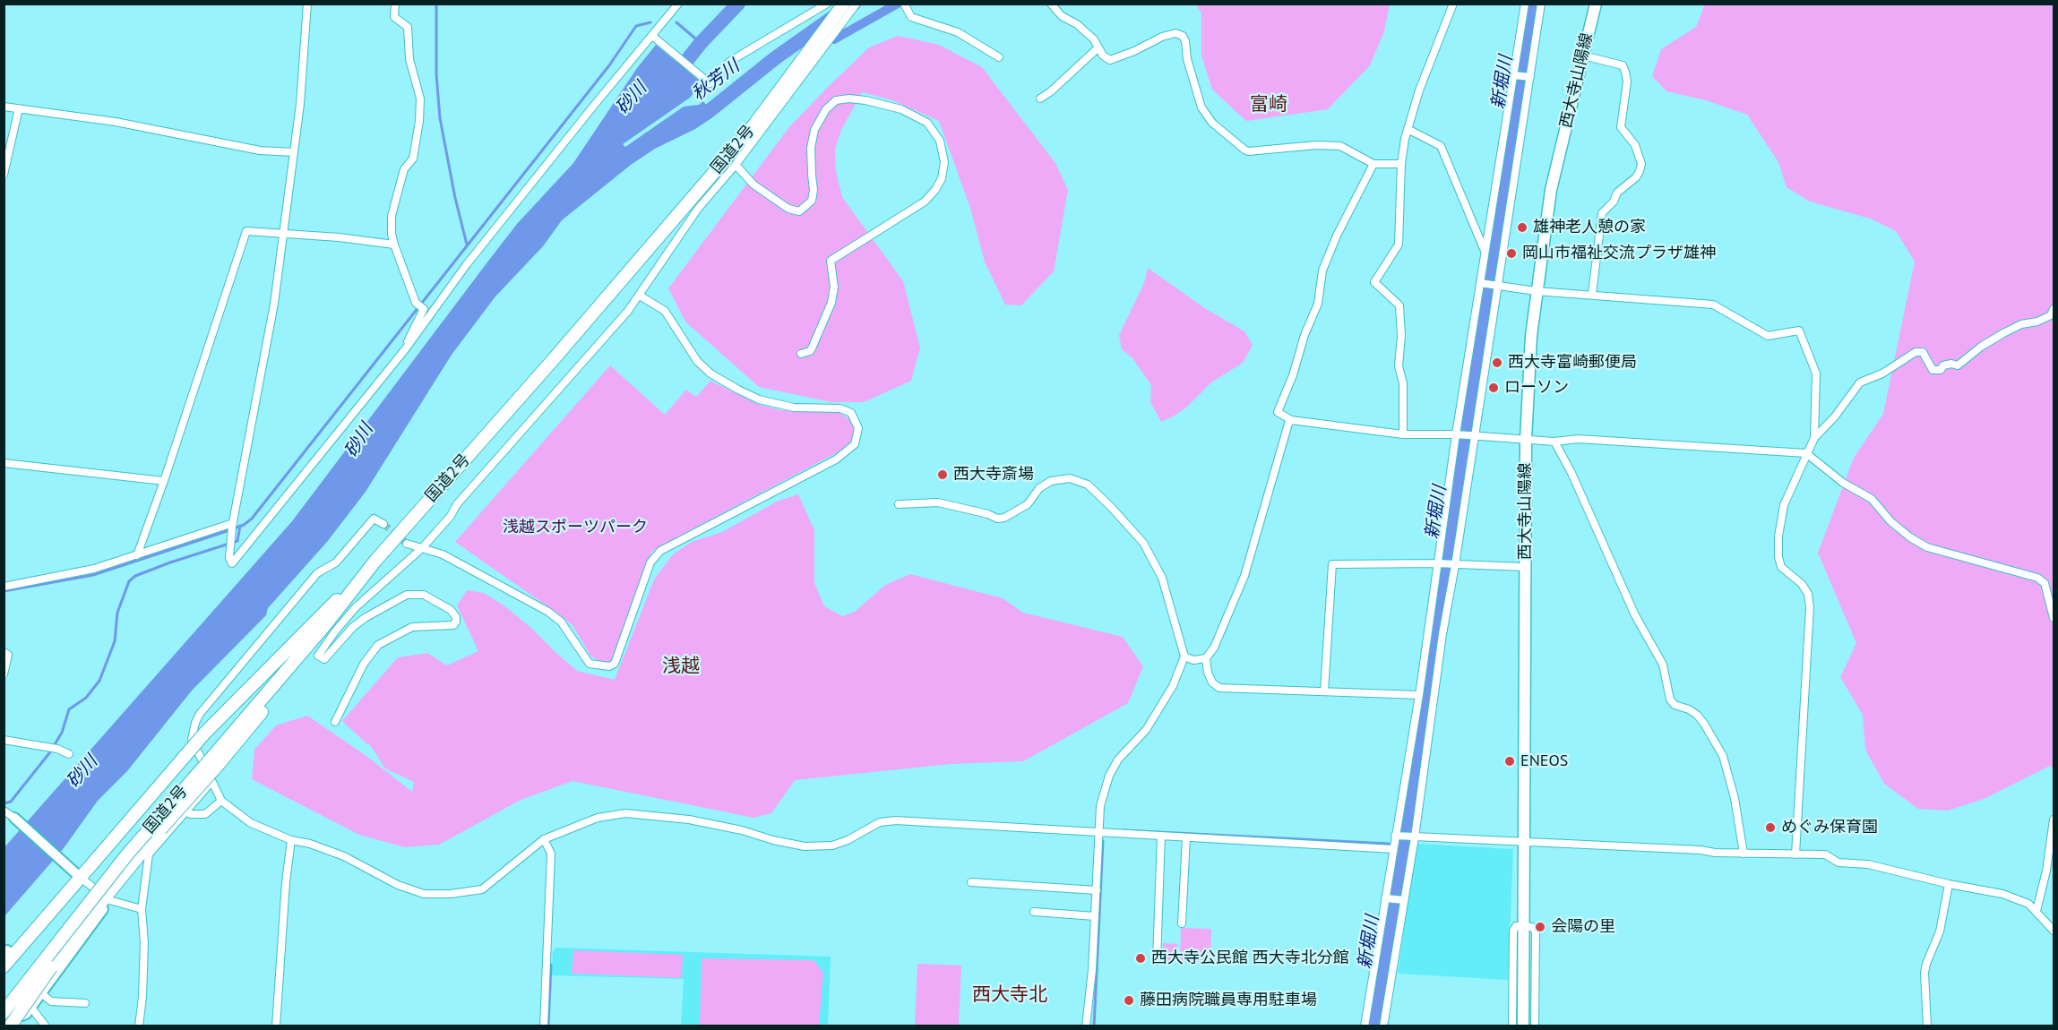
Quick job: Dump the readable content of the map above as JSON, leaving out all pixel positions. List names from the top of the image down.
{
  "streets": {
    "highway": ["国道2号"],
    "main road": ["西大寺山陽線"]
  },
  "districts": ["富崎", "浅越", "西大寺北"],
  "water": ["秋芳川", "新堀川", "砂川"],
  "parks": ["浅越スポーツパーク"],
  "places": [
    "雄神老人憩の家",
    "岡山市福祉交流プラザ雄神",
    "西大寺富崎郵便局",
    "ローソン",
    "西大寺斎場",
    "ENEOS",
    "めぐみ保育園",
    "会陽の里",
    "西大寺公民館 西大寺北分館",
    "藤田病院職員専用駐車場"
  ]
}
